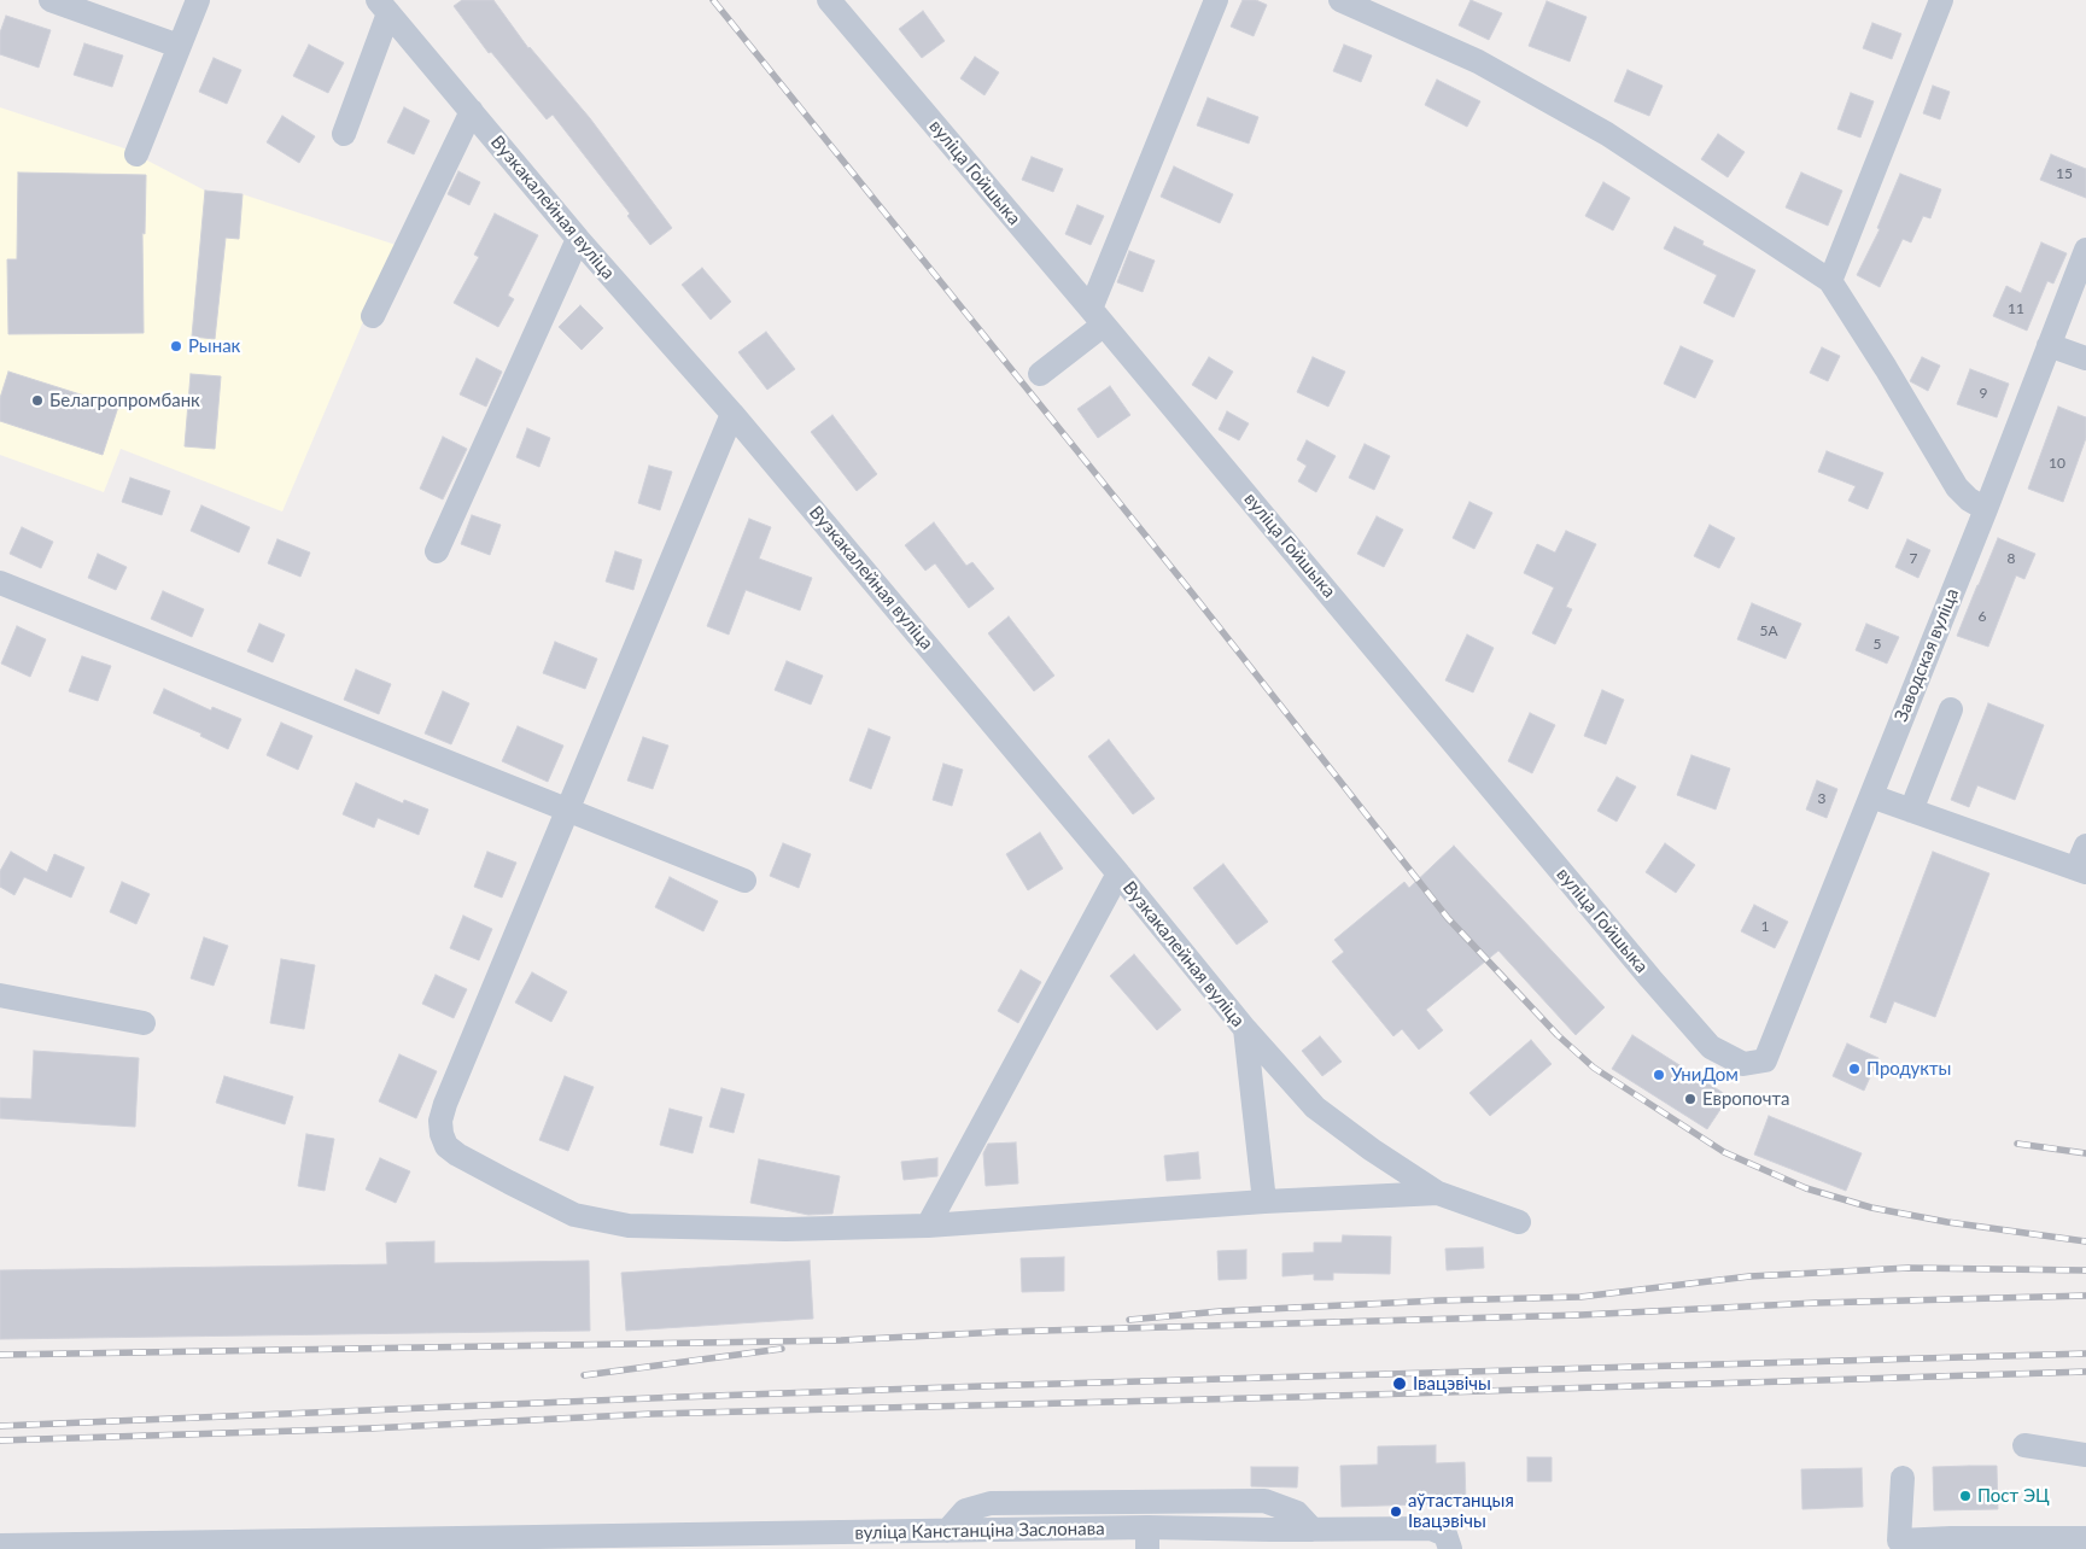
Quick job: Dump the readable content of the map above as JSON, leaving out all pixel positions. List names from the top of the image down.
{
  "streets": {
    "street": [
      "вуліца Гойшыка",
      "Вузкакалейная вуліца",
      "Заводская вуліца",
      "вуліца Канстанціна Заслонава"
    ]
  },
  "crossings": [
    ["вуліца Гойшыка", "Заводская вуліца"]
  ],
  "places": [
    "Рынак",
    "Белагропромбанк",
    "Продукты",
    "УниДом",
    "Европочта",
    "Івацэвічы",
    "Пост ЭЦ",
    "аўтастанцыя Івацэвічы"
  ],
  "house_numbers": [
    "15",
    "11",
    "9",
    "10",
    "7",
    "8",
    "6",
    "5А",
    "5",
    "3",
    "1"
  ]
}
